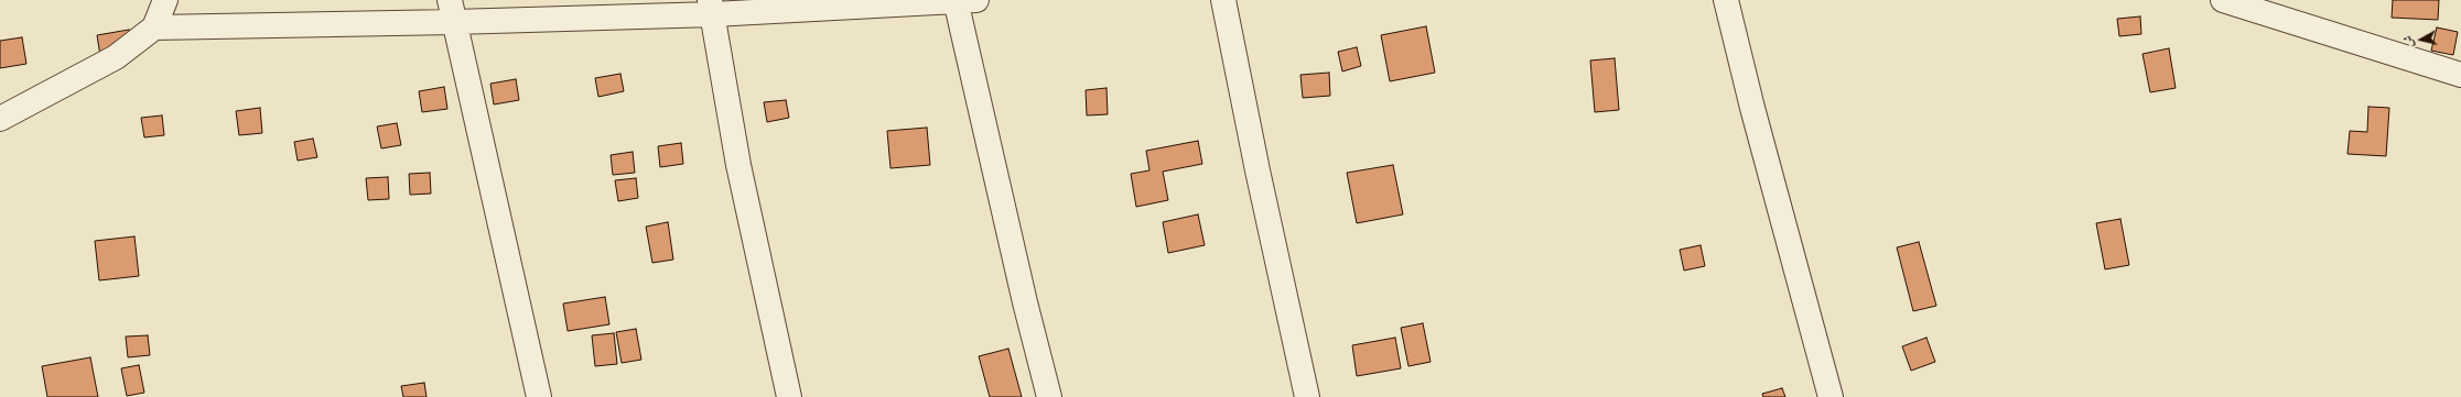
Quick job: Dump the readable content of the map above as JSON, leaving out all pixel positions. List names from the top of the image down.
{
  "north": "left"
}
